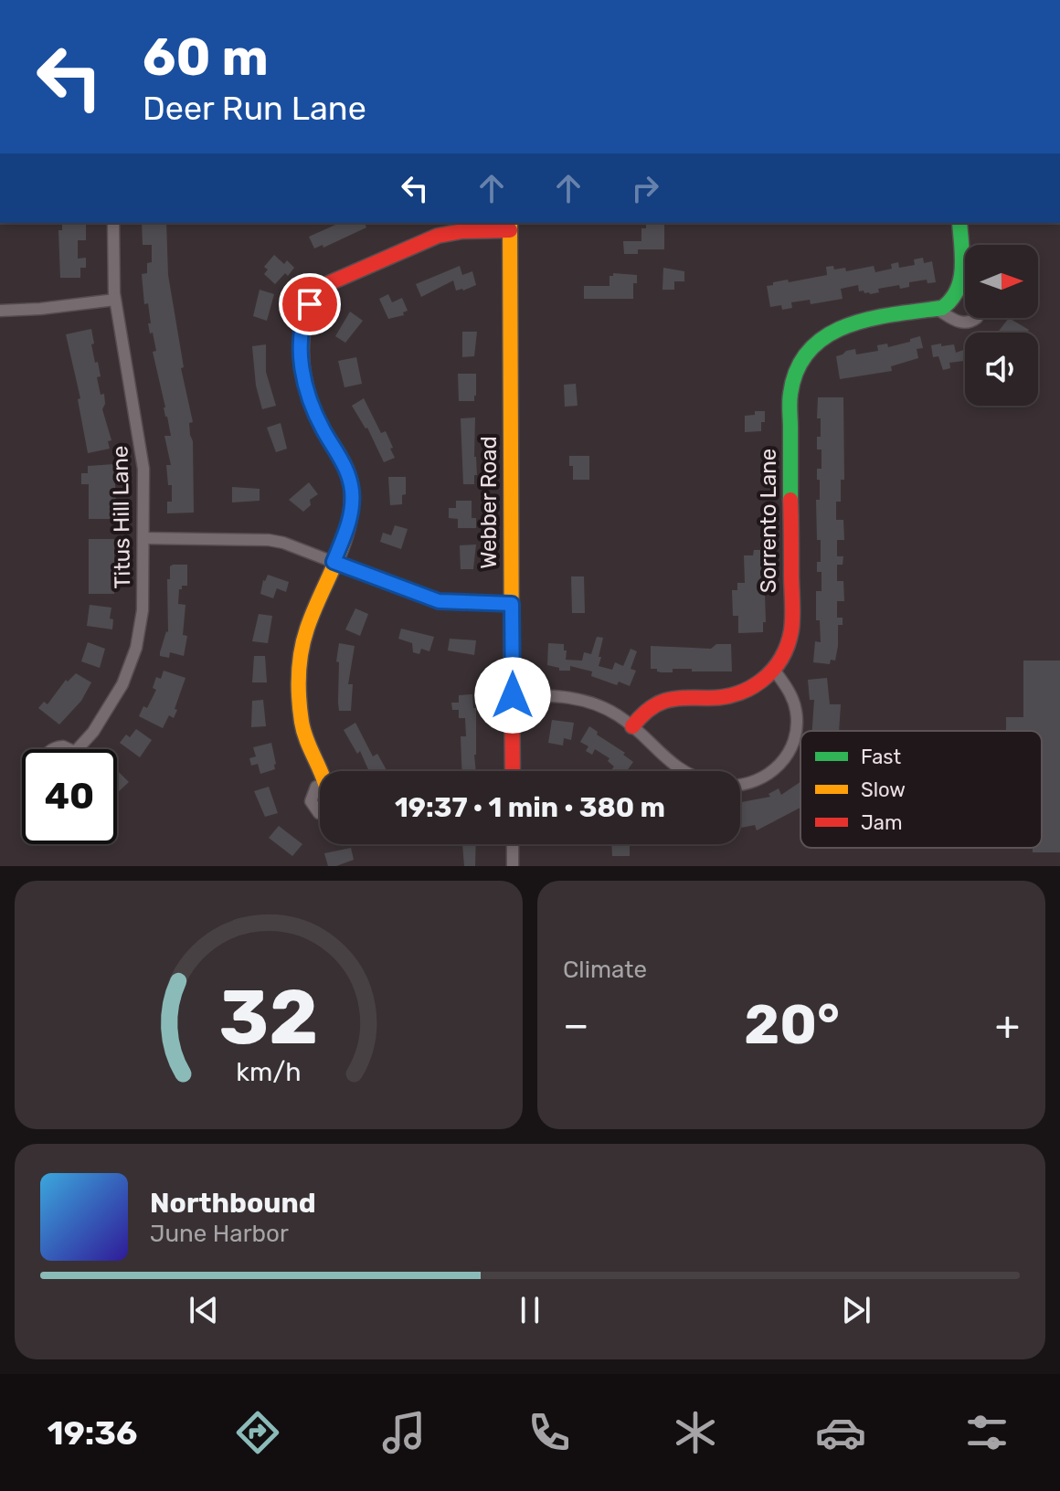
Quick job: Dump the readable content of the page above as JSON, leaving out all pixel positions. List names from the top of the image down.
{
  "streets": {
    "street": ["Webber Road", "Titus Hill Lane", "Sorrento Lane"]
  },
  "legend": ["Fast", "Slow", "Jam"],
  "north": "right",
  "page": {
    "turn": ["60 m", "Deer Run Lane"],
    "limit": "40",
    "trip": "19:37 · 1 min · 380 m",
    "tile": "Climate",
    "heat": ["−", "20°", "+"],
    "song": ["Northbound", "June Harbor"],
    "tabs": "19:36",
    "gauge": ["32", "km/h"]
  }
}
